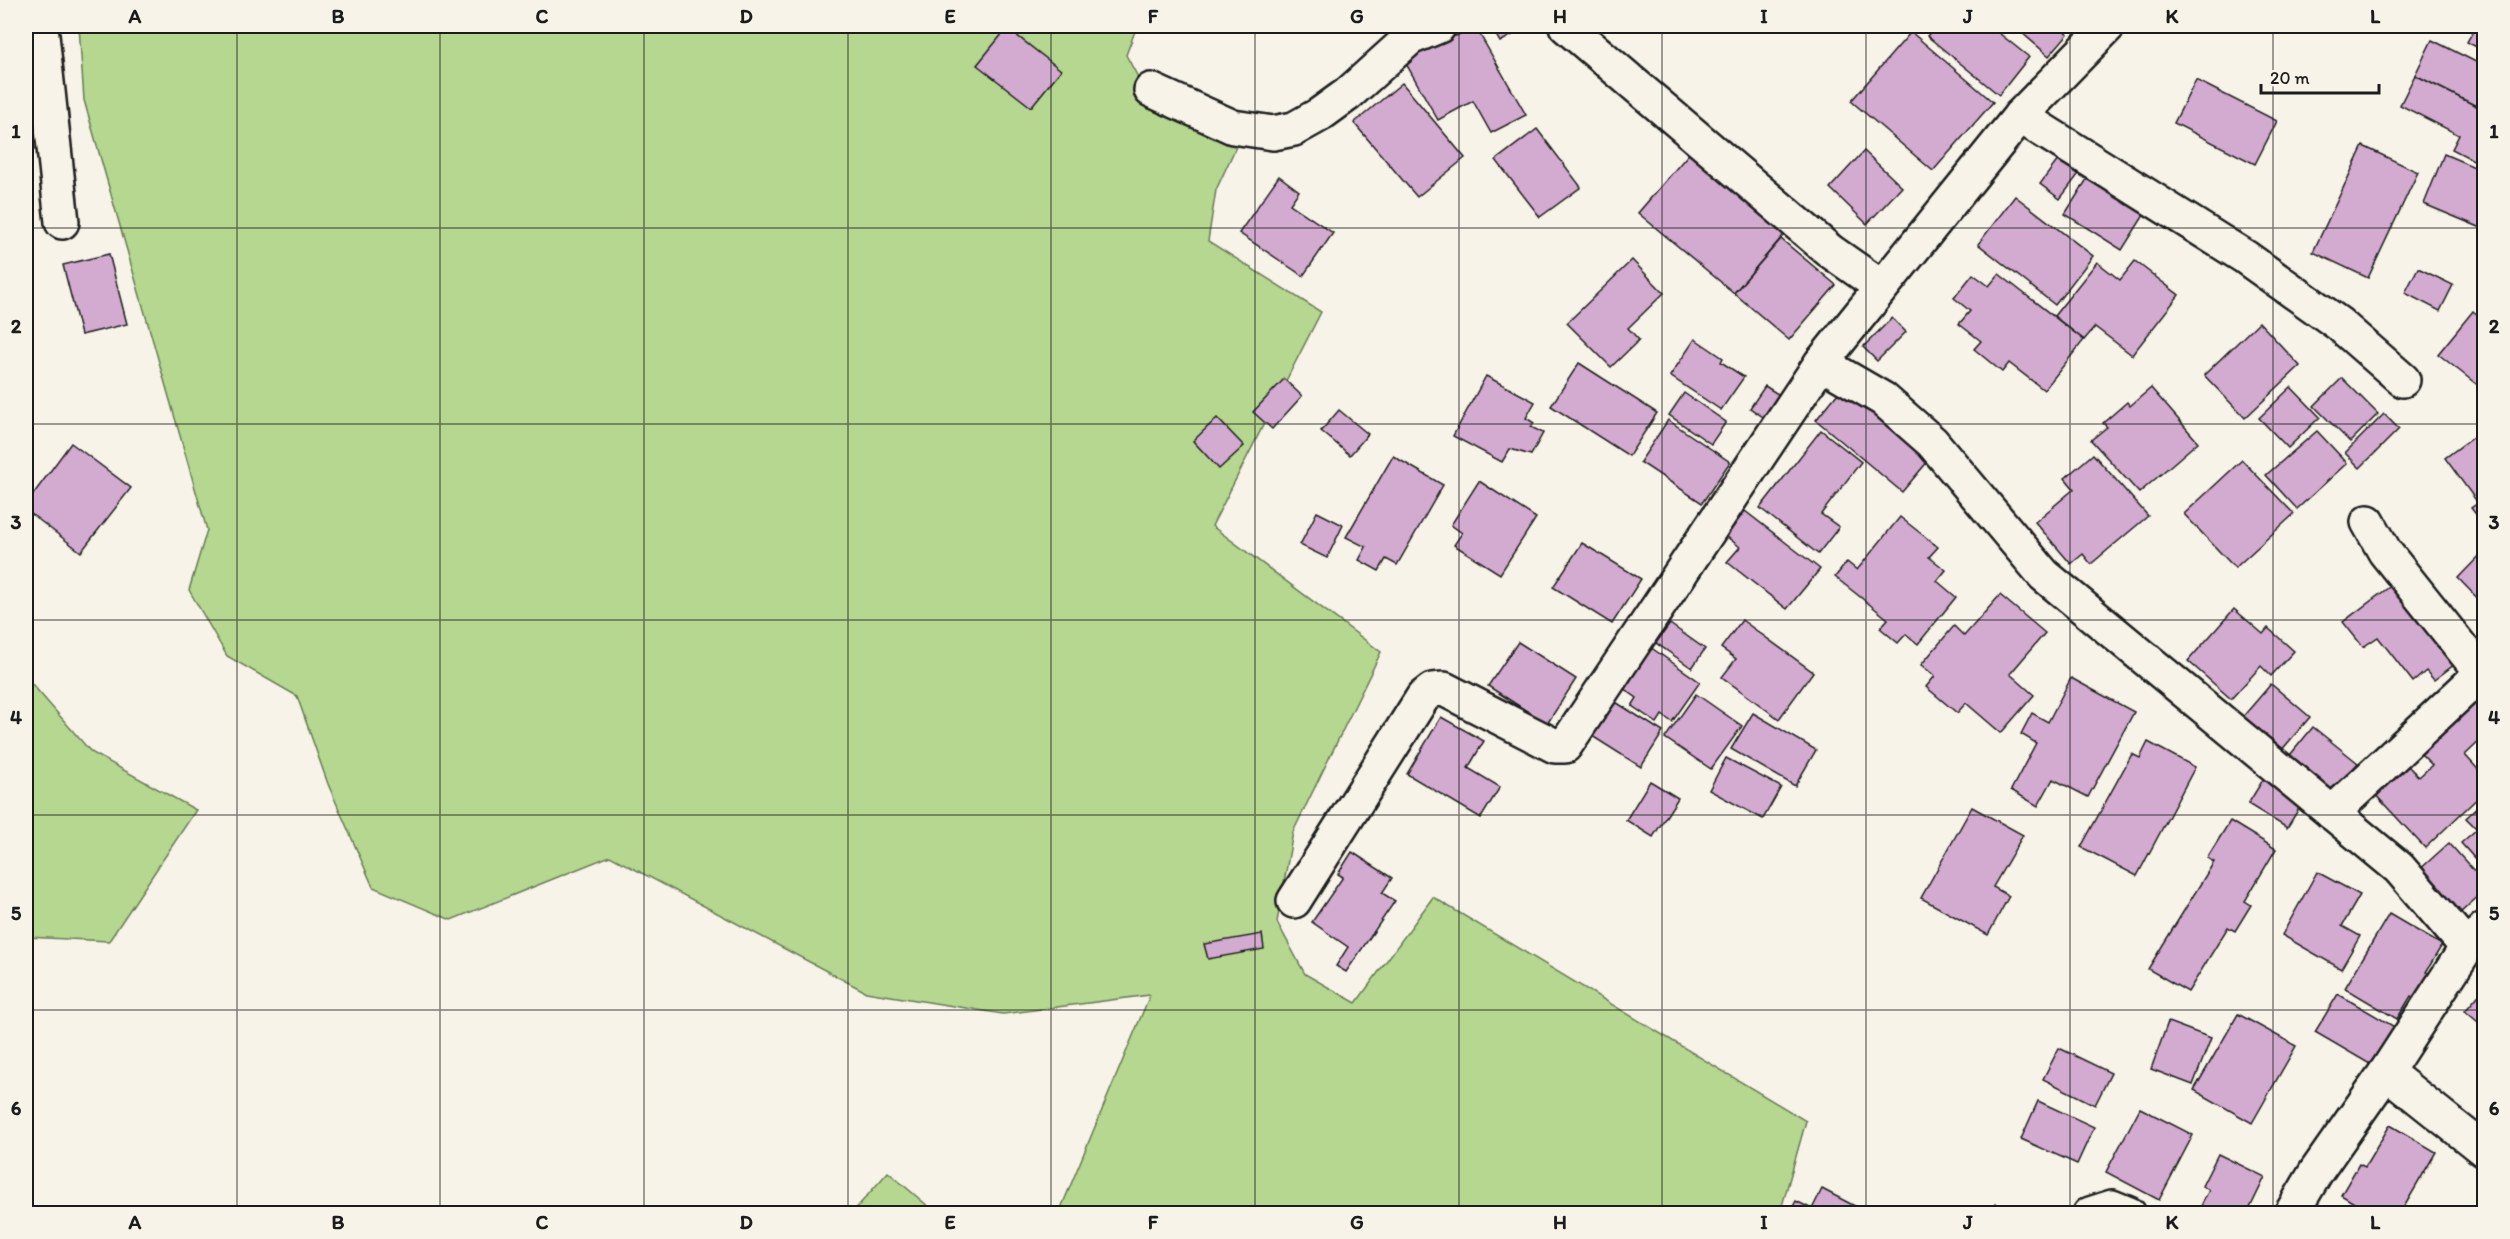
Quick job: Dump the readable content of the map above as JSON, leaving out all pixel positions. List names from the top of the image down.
{
  "scale_bar": "20 m",
  "grid": {
    "columns": [
      "A",
      "B",
      "C",
      "D",
      "E",
      "F",
      "G",
      "H",
      "I",
      "J",
      "K",
      "L"
    ],
    "rows": [
      "1",
      "2",
      "3",
      "4",
      "5",
      "6"
    ]
  }
}
